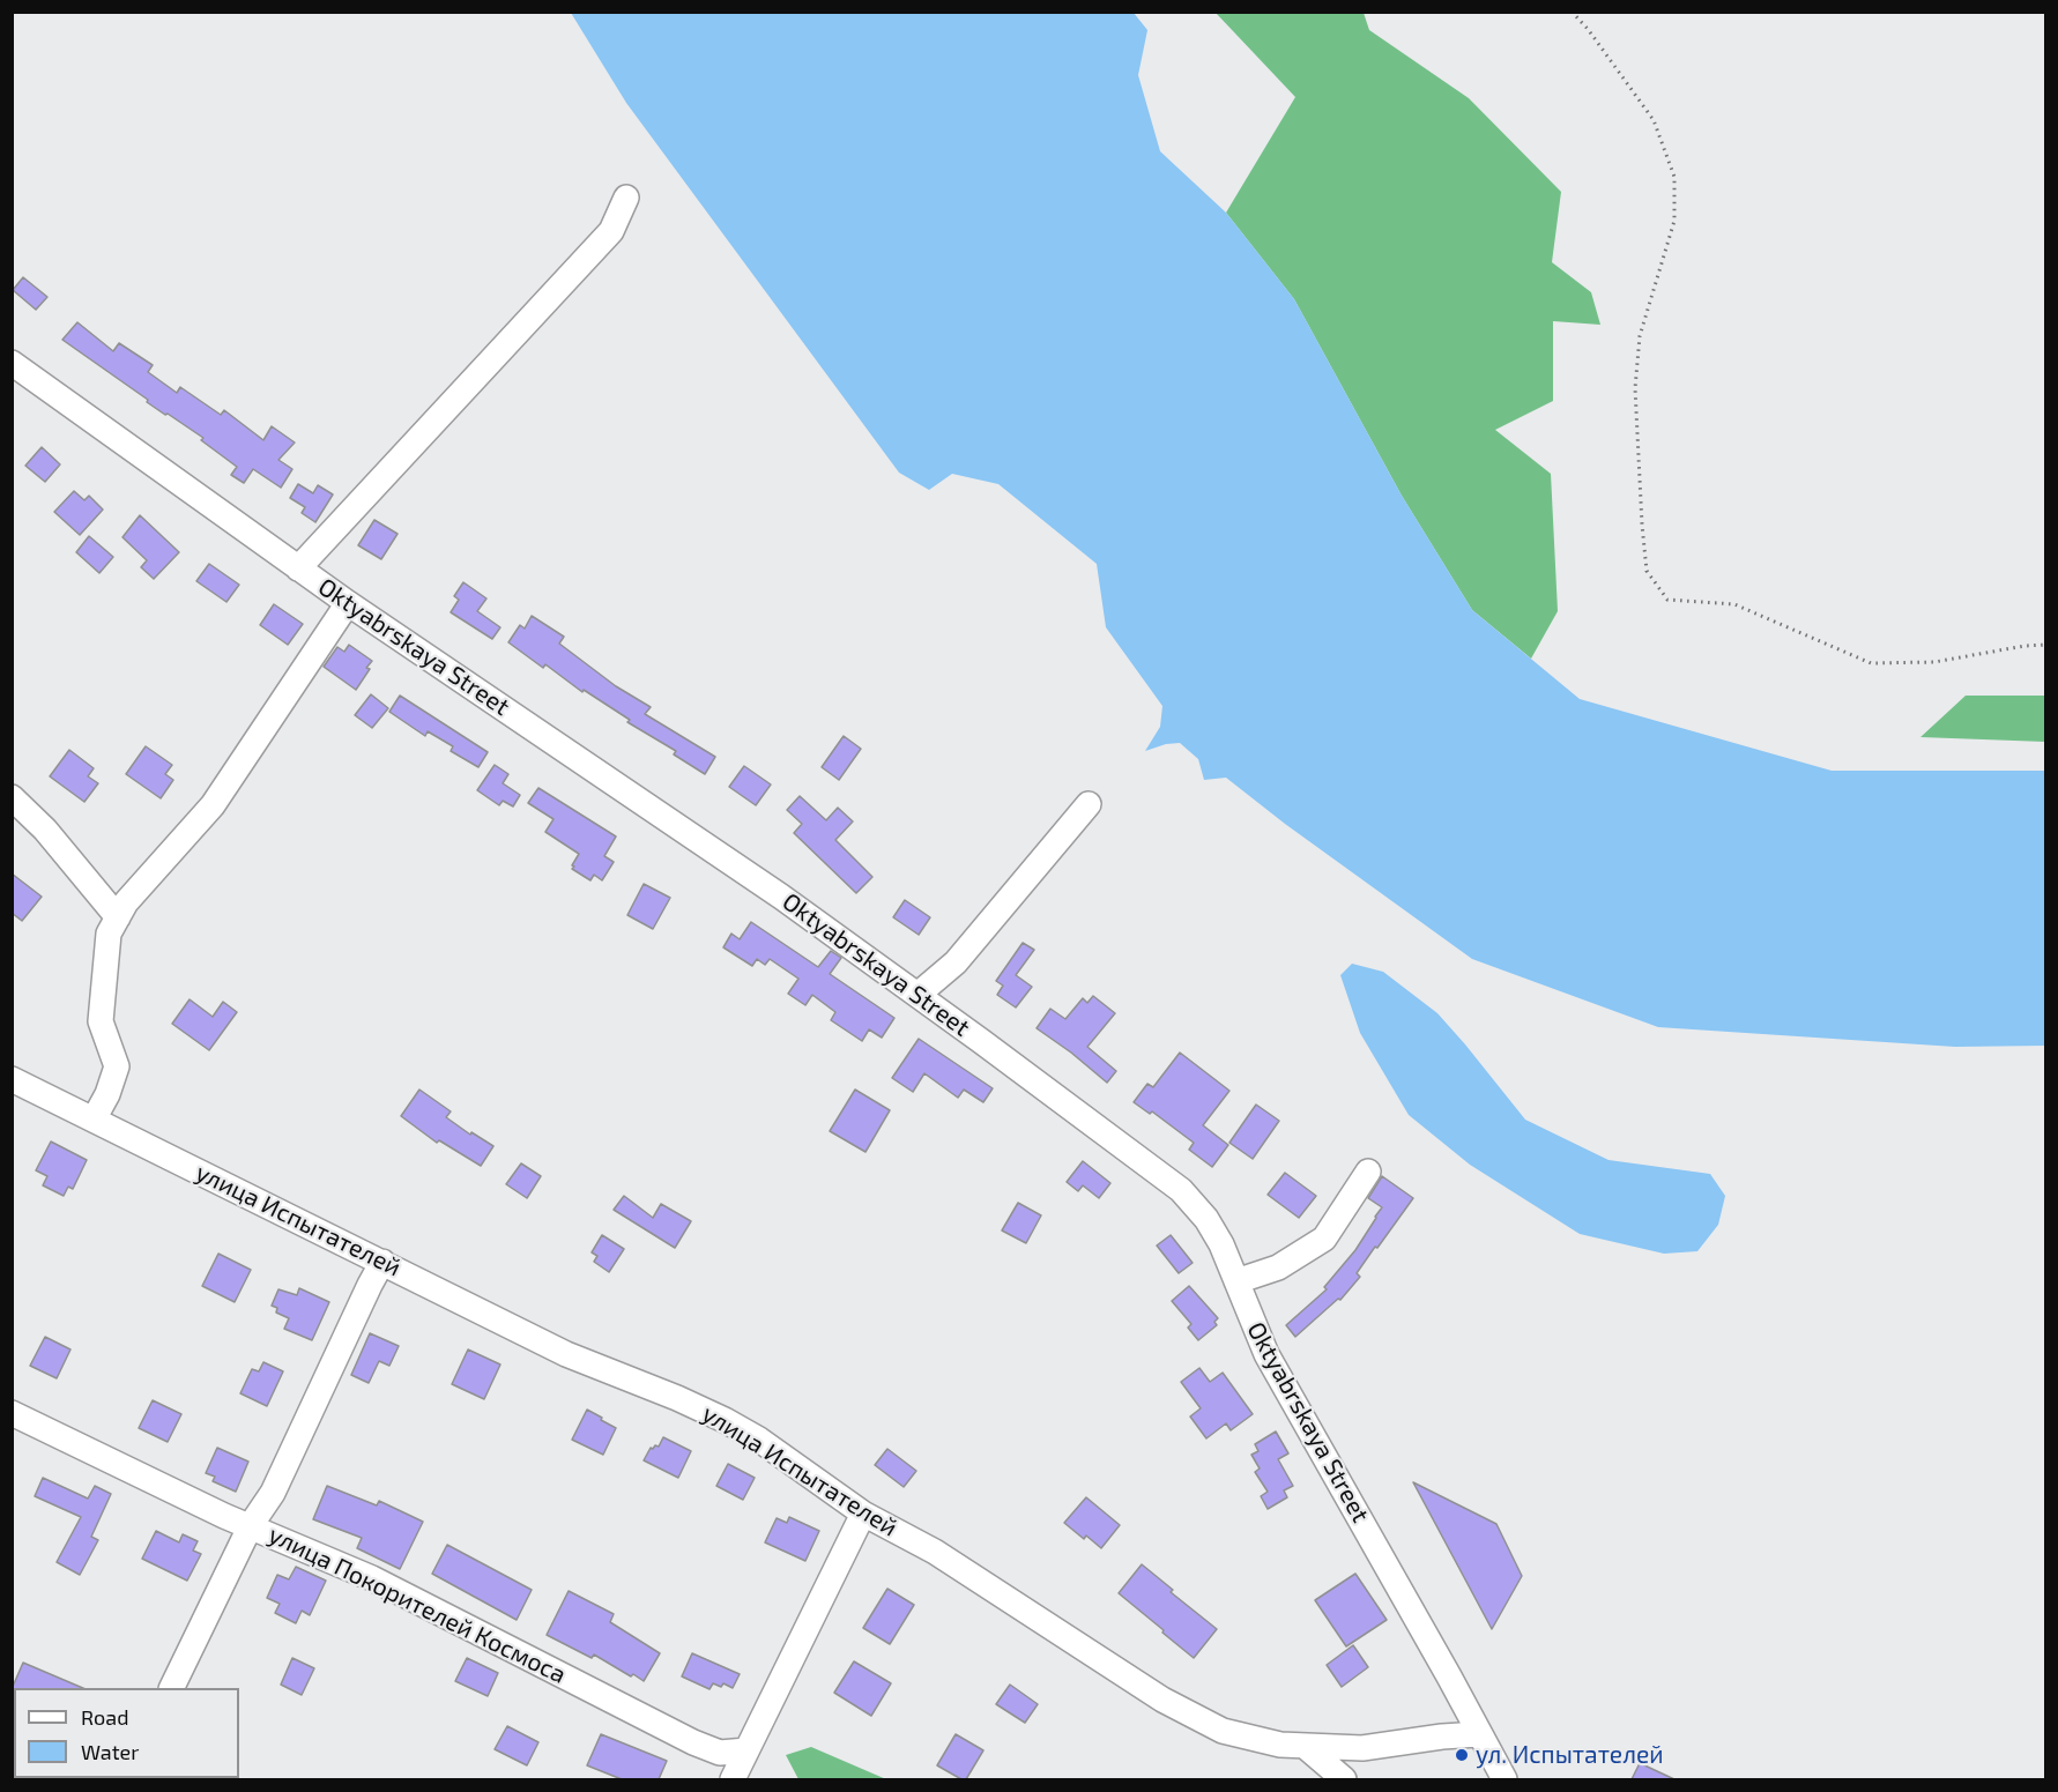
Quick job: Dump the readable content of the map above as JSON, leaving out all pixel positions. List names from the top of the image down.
{
  "streets": {
    "street": ["Oktyabrskaya Street", "улица Испытателей", "улица Покорителей Космоса"]
  },
  "crossings": [
    ["Oktyabrskaya Street", "улица Испытателей"]
  ],
  "places": ["ул. Испытателей"],
  "legend": ["Road", "Water"]
}
